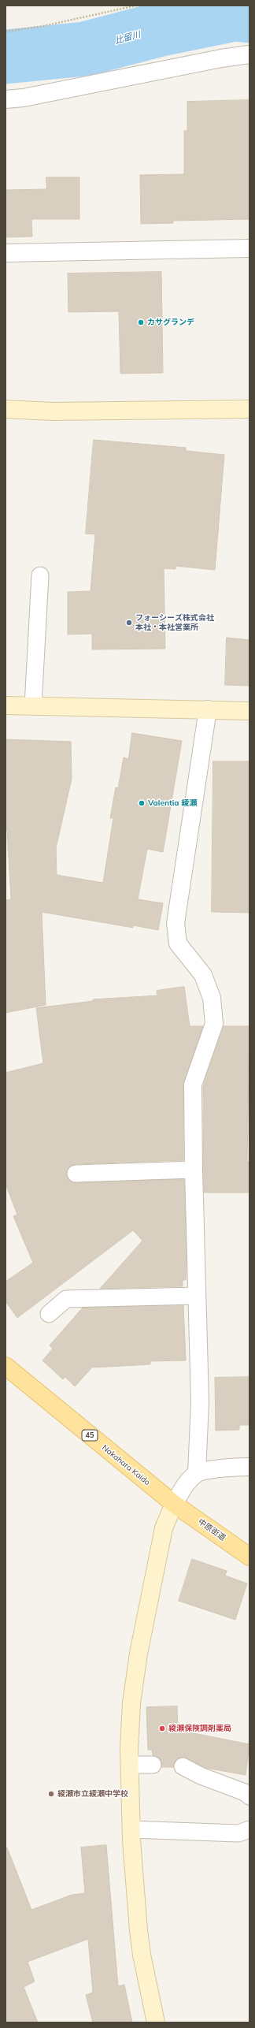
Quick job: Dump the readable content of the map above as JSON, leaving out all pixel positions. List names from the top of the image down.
{
  "streets": {
    "main road": ["45", "Nakahara Kaido", "中原街道"]
  },
  "crossings": [
    ["Nakahara Kaido", "中原街道"]
  ],
  "water": ["比留川"],
  "places": [
    "カサグランデ",
    "フォーシーズ株式会社 本社・本社営業所",
    "Valentia 綾瀬",
    "綾瀬保険調剤薬局",
    "綾瀬市立綾瀬中学校"
  ]
}
